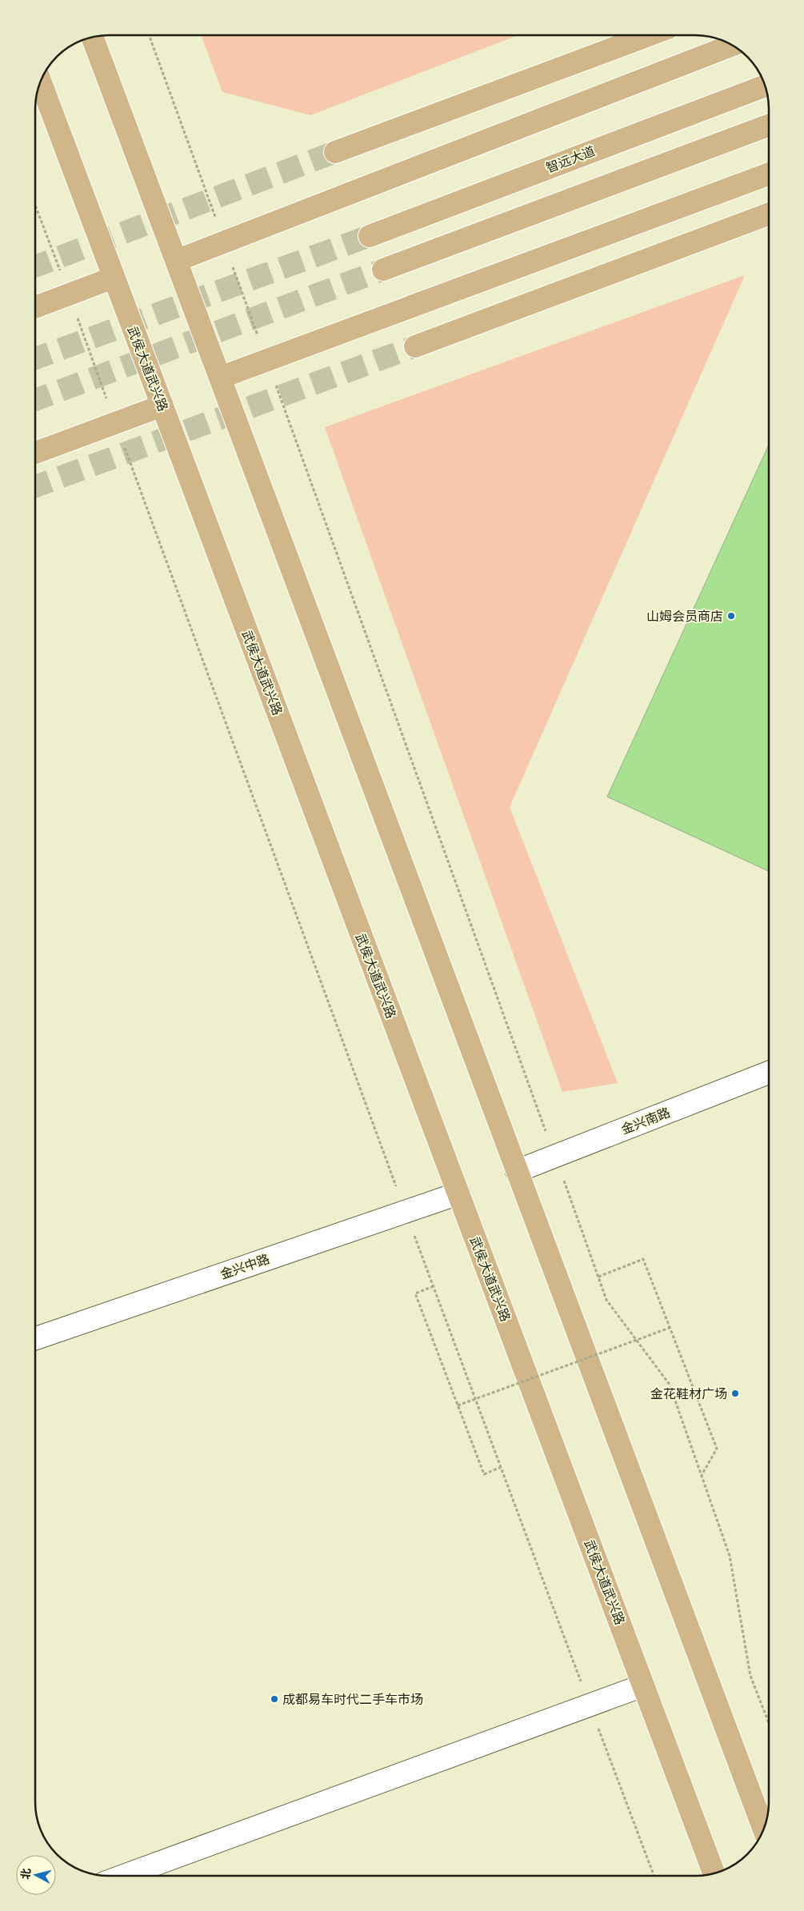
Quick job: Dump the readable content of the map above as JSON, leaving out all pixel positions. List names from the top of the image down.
{
  "streets": {
    "main road": ["智远大道", "武侯大道武兴路"],
    "street": ["金兴南路", "金兴中路"]
  },
  "crossings": [
    ["武侯大道武兴路", "金兴中路"]
  ],
  "places": ["山姆会员商店", "金花鞋材广场", "成都易车时代二手车市场"],
  "north": "left"
}
